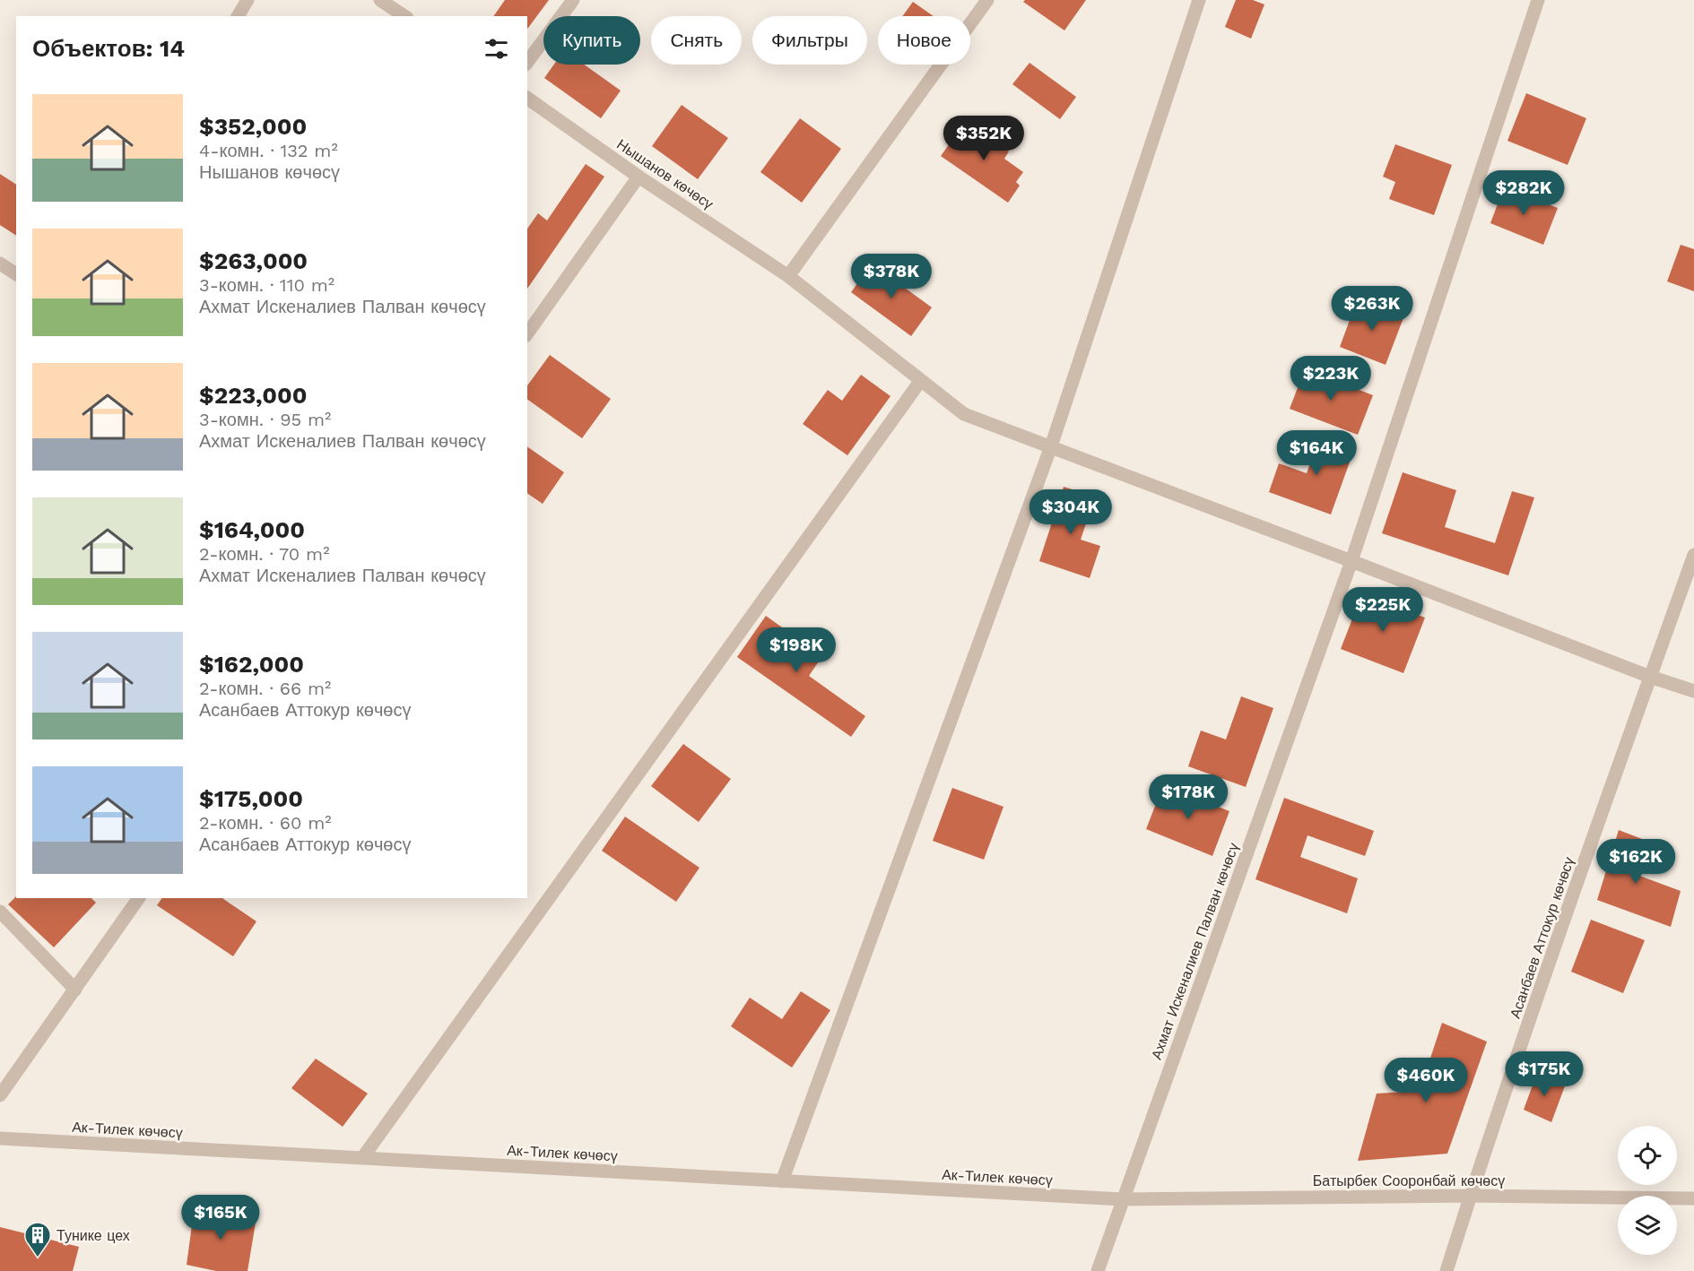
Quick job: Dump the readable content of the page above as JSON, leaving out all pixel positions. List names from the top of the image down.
{
  "streets": {
    "street": [
      "Нышанов көчөсү",
      "Асанбаев Аттокур көчөсү",
      "Ахмат Искеналиев Палван көчөсү",
      "Ак-Тилек көчөсү",
      "Батырбек Сооронбай көчөсү"
    ]
  },
  "crossings": [
    ["Нышанов көчөсү", "Асанбаев Аттокур көчөсү"],
    ["Нышанов көчөсү", "Ахмат Искеналиев Палван көчөсү"],
    ["Асанбаев Аттокур көчөсү", "Батырбек Сооронбай көчөсү"],
    ["Ахмат Искеналиев Палван көчөсү", "Ак-Тилек көчөсү"],
    ["Ахмат Искеналиев Палван көчөсү", "Батырбек Сооронбай көчөсү"],
    ["Ак-Тилек көчөсү", "Батырбек Сооронбай көчөсү"]
  ],
  "places": {
    "building": ["Тунике цех"]
  },
  "page": {
    "chip": [
      "Купить",
      "Снять",
      "Фильтры",
      "Новое"
    ],
    "heading": "Объектов: 14",
    "list": [
      {
        "name": "$352,000",
        "note": "4-комн. · 132 m² · Нышанов көчөсү"
      },
      {
        "name": "$263,000",
        "note": "3-комн. · 110 m² · Ахмат Искеналиев Палван көчөсү"
      },
      {
        "name": "$223,000",
        "note": "3-комн. · 95 m² · Ахмат Искеналиев Палван көчөсү"
      },
      {
        "name": "$164,000",
        "note": "2-комн. · 70 m² · Ахмат Искеналиев Палван көчөсү"
      },
      {
        "name": "$162,000",
        "note": "2-комн. · 66 m² · Асанбаев Аттокур көчөсү"
      },
      {
        "name": "$175,000",
        "note": "2-комн. · 60 m² · Асанбаев Аттокур көчөсү"
      }
    ],
    "price": [
      "$352K",
      "$282K",
      "$378K",
      "$263K",
      "$223K",
      "$164K",
      "$304K",
      "$225K",
      "$198K",
      "$178K",
      "$162K",
      "$175K",
      "$460K",
      "$165K"
    ]
  }
}
